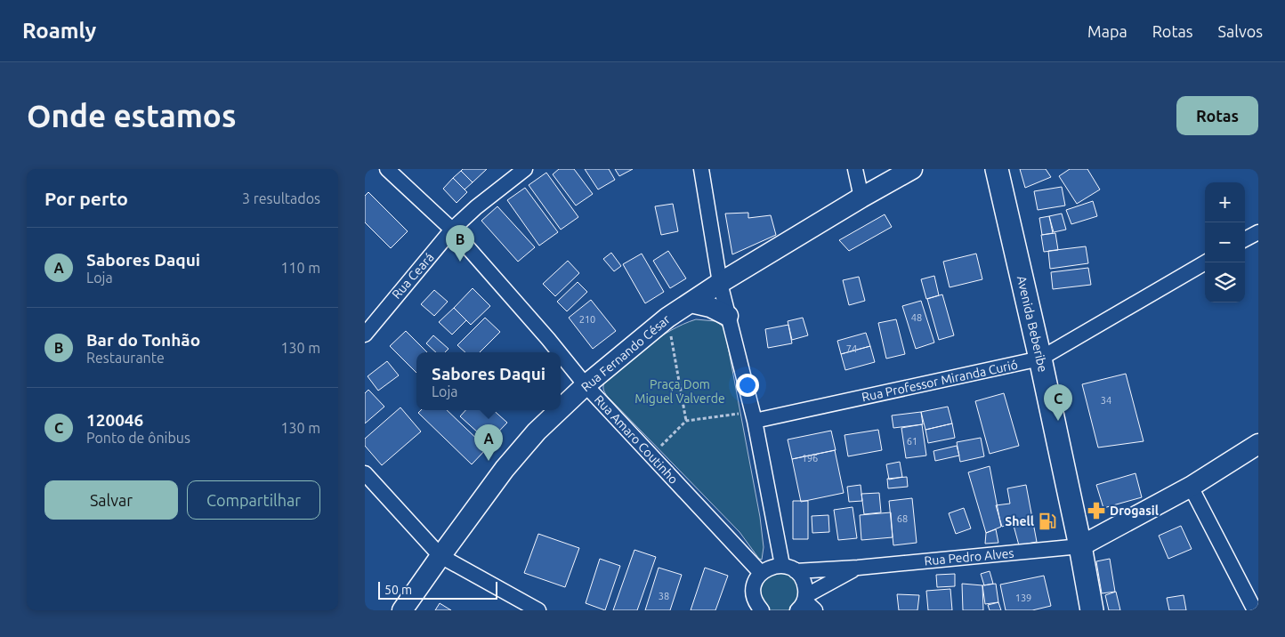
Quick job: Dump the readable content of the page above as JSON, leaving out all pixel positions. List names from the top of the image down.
{
  "streets": {
    "main road": ["Avenida Beberibe"],
    "street": [
      "Rua Ceará",
      "Rua Fernando César",
      "Rua Professor Miranda Curió",
      "Rua Amaro Coutinho",
      "Rua Pedro Alves"
    ]
  },
  "crossings": [
    ["Rua Ceará", "Rua Amaro Coutinho"],
    ["Avenida Beberibe", "Rua Professor Miranda Curió"],
    ["Avenida Beberibe", "Rua Pedro Alves"],
    ["Rua Fernando César", "Rua Amaro Coutinho"]
  ],
  "parks": ["Praça Dom Miguel Valverde"],
  "places": {
    "pharmacy": ["Drogasil"],
    "fuel station": ["Shell"]
  },
  "house_numbers": [
    "48",
    "210",
    "74",
    "34",
    "61",
    "196",
    "68",
    "38",
    "139"
  ],
  "scale_bar": "50 m",
  "page": {
    "header": "Roamly",
    "nav": ["Mapa", "Rotas", "Salvos"],
    "buttons": [
      "Rotas",
      ["Salvar", "Compartilhar"]
    ],
    "title": "Onde estamos",
    "heading": ["Por perto", "3 resultados"],
    "map_buttons": ["+", "−"],
    "pins": ["B", "C", "A"],
    "list": [
      {
        "mark": "A",
        "name": "Sabores Daqui",
        "note": "Loja",
        "value": "110 m"
      },
      {
        "mark": "B",
        "name": "Bar do Tonhão",
        "note": "Restaurante",
        "value": "130 m"
      },
      {
        "mark": "C",
        "name": "120046",
        "note": "Ponto de ônibus",
        "value": "130 m"
      }
    ],
    "popup": ["Sabores Daqui", "Loja"],
    "scale": "50 m"
  }
}
